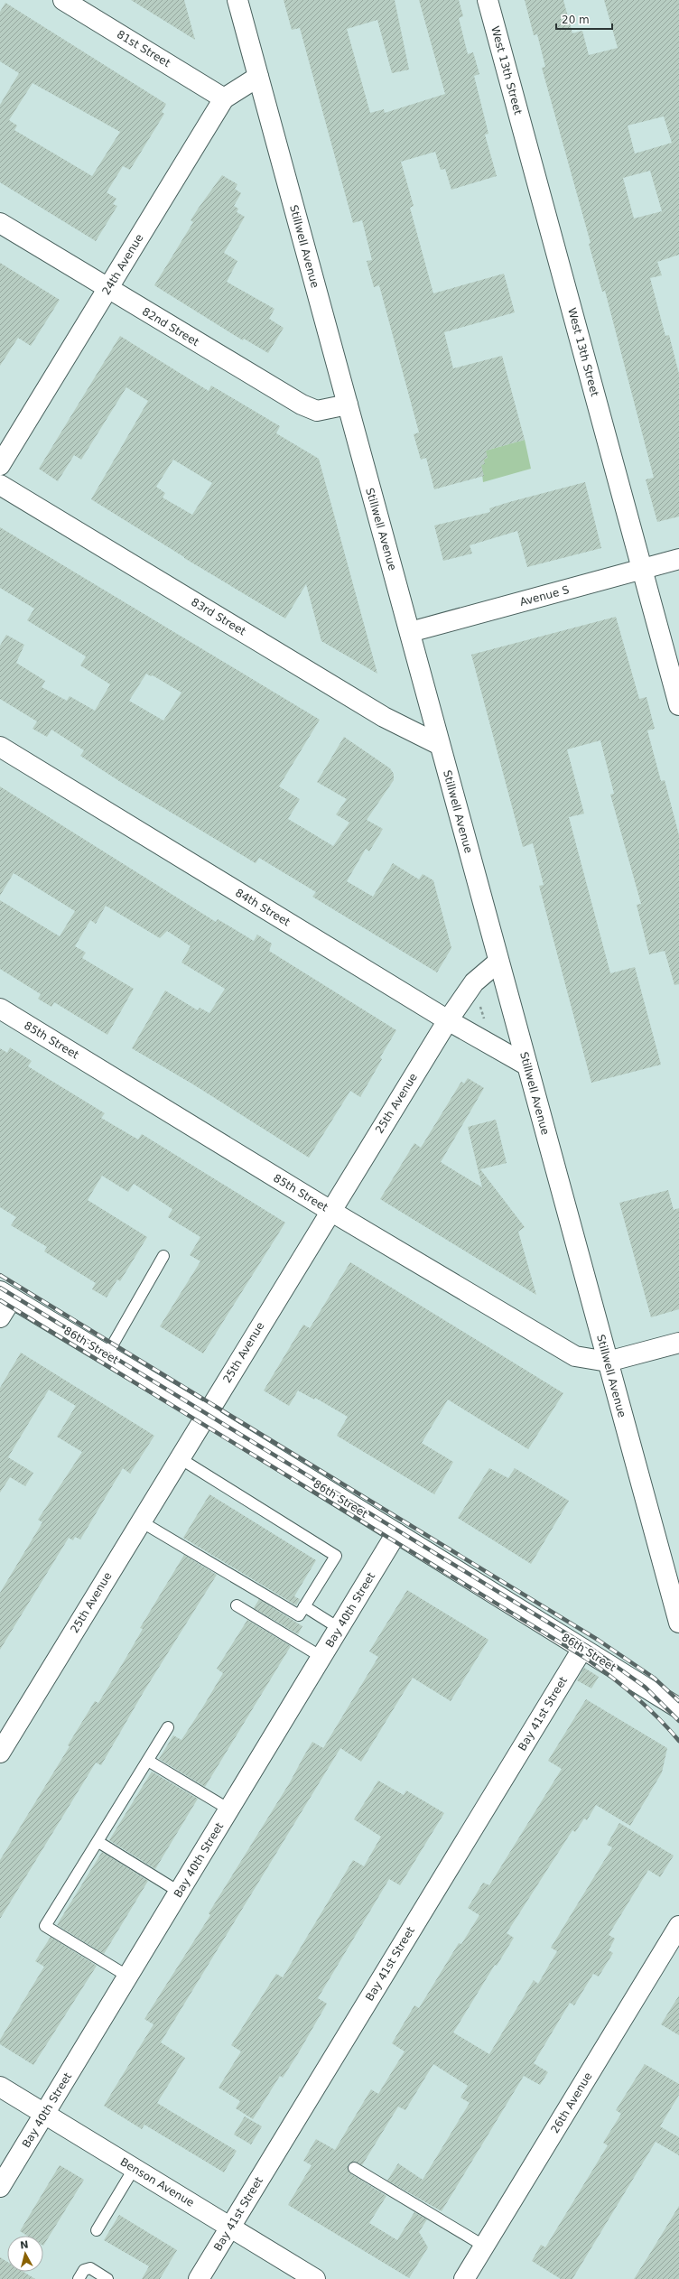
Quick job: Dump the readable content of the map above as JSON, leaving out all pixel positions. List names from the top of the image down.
{
  "streets": {
    "street": [
      "81st Street",
      "West 13th Street",
      "Stillwell Avenue",
      "24th Avenue",
      "82nd Street",
      "Avenue S",
      "83rd Street",
      "84th Street",
      "85th Street",
      "25th Avenue",
      "86th Street",
      "Bay 40th Street",
      "Bay 41st Street",
      "26th Avenue",
      "Benson Avenue"
    ]
  },
  "crossings": [
    ["81st Street", "24th Avenue"],
    ["West 13th Street", "Avenue S"],
    ["Stillwell Avenue", "24th Avenue"],
    ["Stillwell Avenue", "82nd Street"],
    ["Stillwell Avenue", "Avenue S"],
    ["Stillwell Avenue", "83rd Street"],
    ["Stillwell Avenue", "84th Street"],
    ["Stillwell Avenue", "85th Street"],
    ["Stillwell Avenue", "25th Avenue"],
    ["24th Avenue", "82nd Street"],
    ["84th Street", "25th Avenue"],
    ["85th Street", "25th Avenue"],
    ["25th Avenue", "86th Street"],
    ["86th Street", "Bay 40th Street"],
    ["86th Street", "Bay 41st Street"],
    ["Bay 40th Street", "Benson Avenue"],
    ["Bay 41st Street", "Benson Avenue"]
  ],
  "scale_bar": "20 m",
  "north": "top"
}
